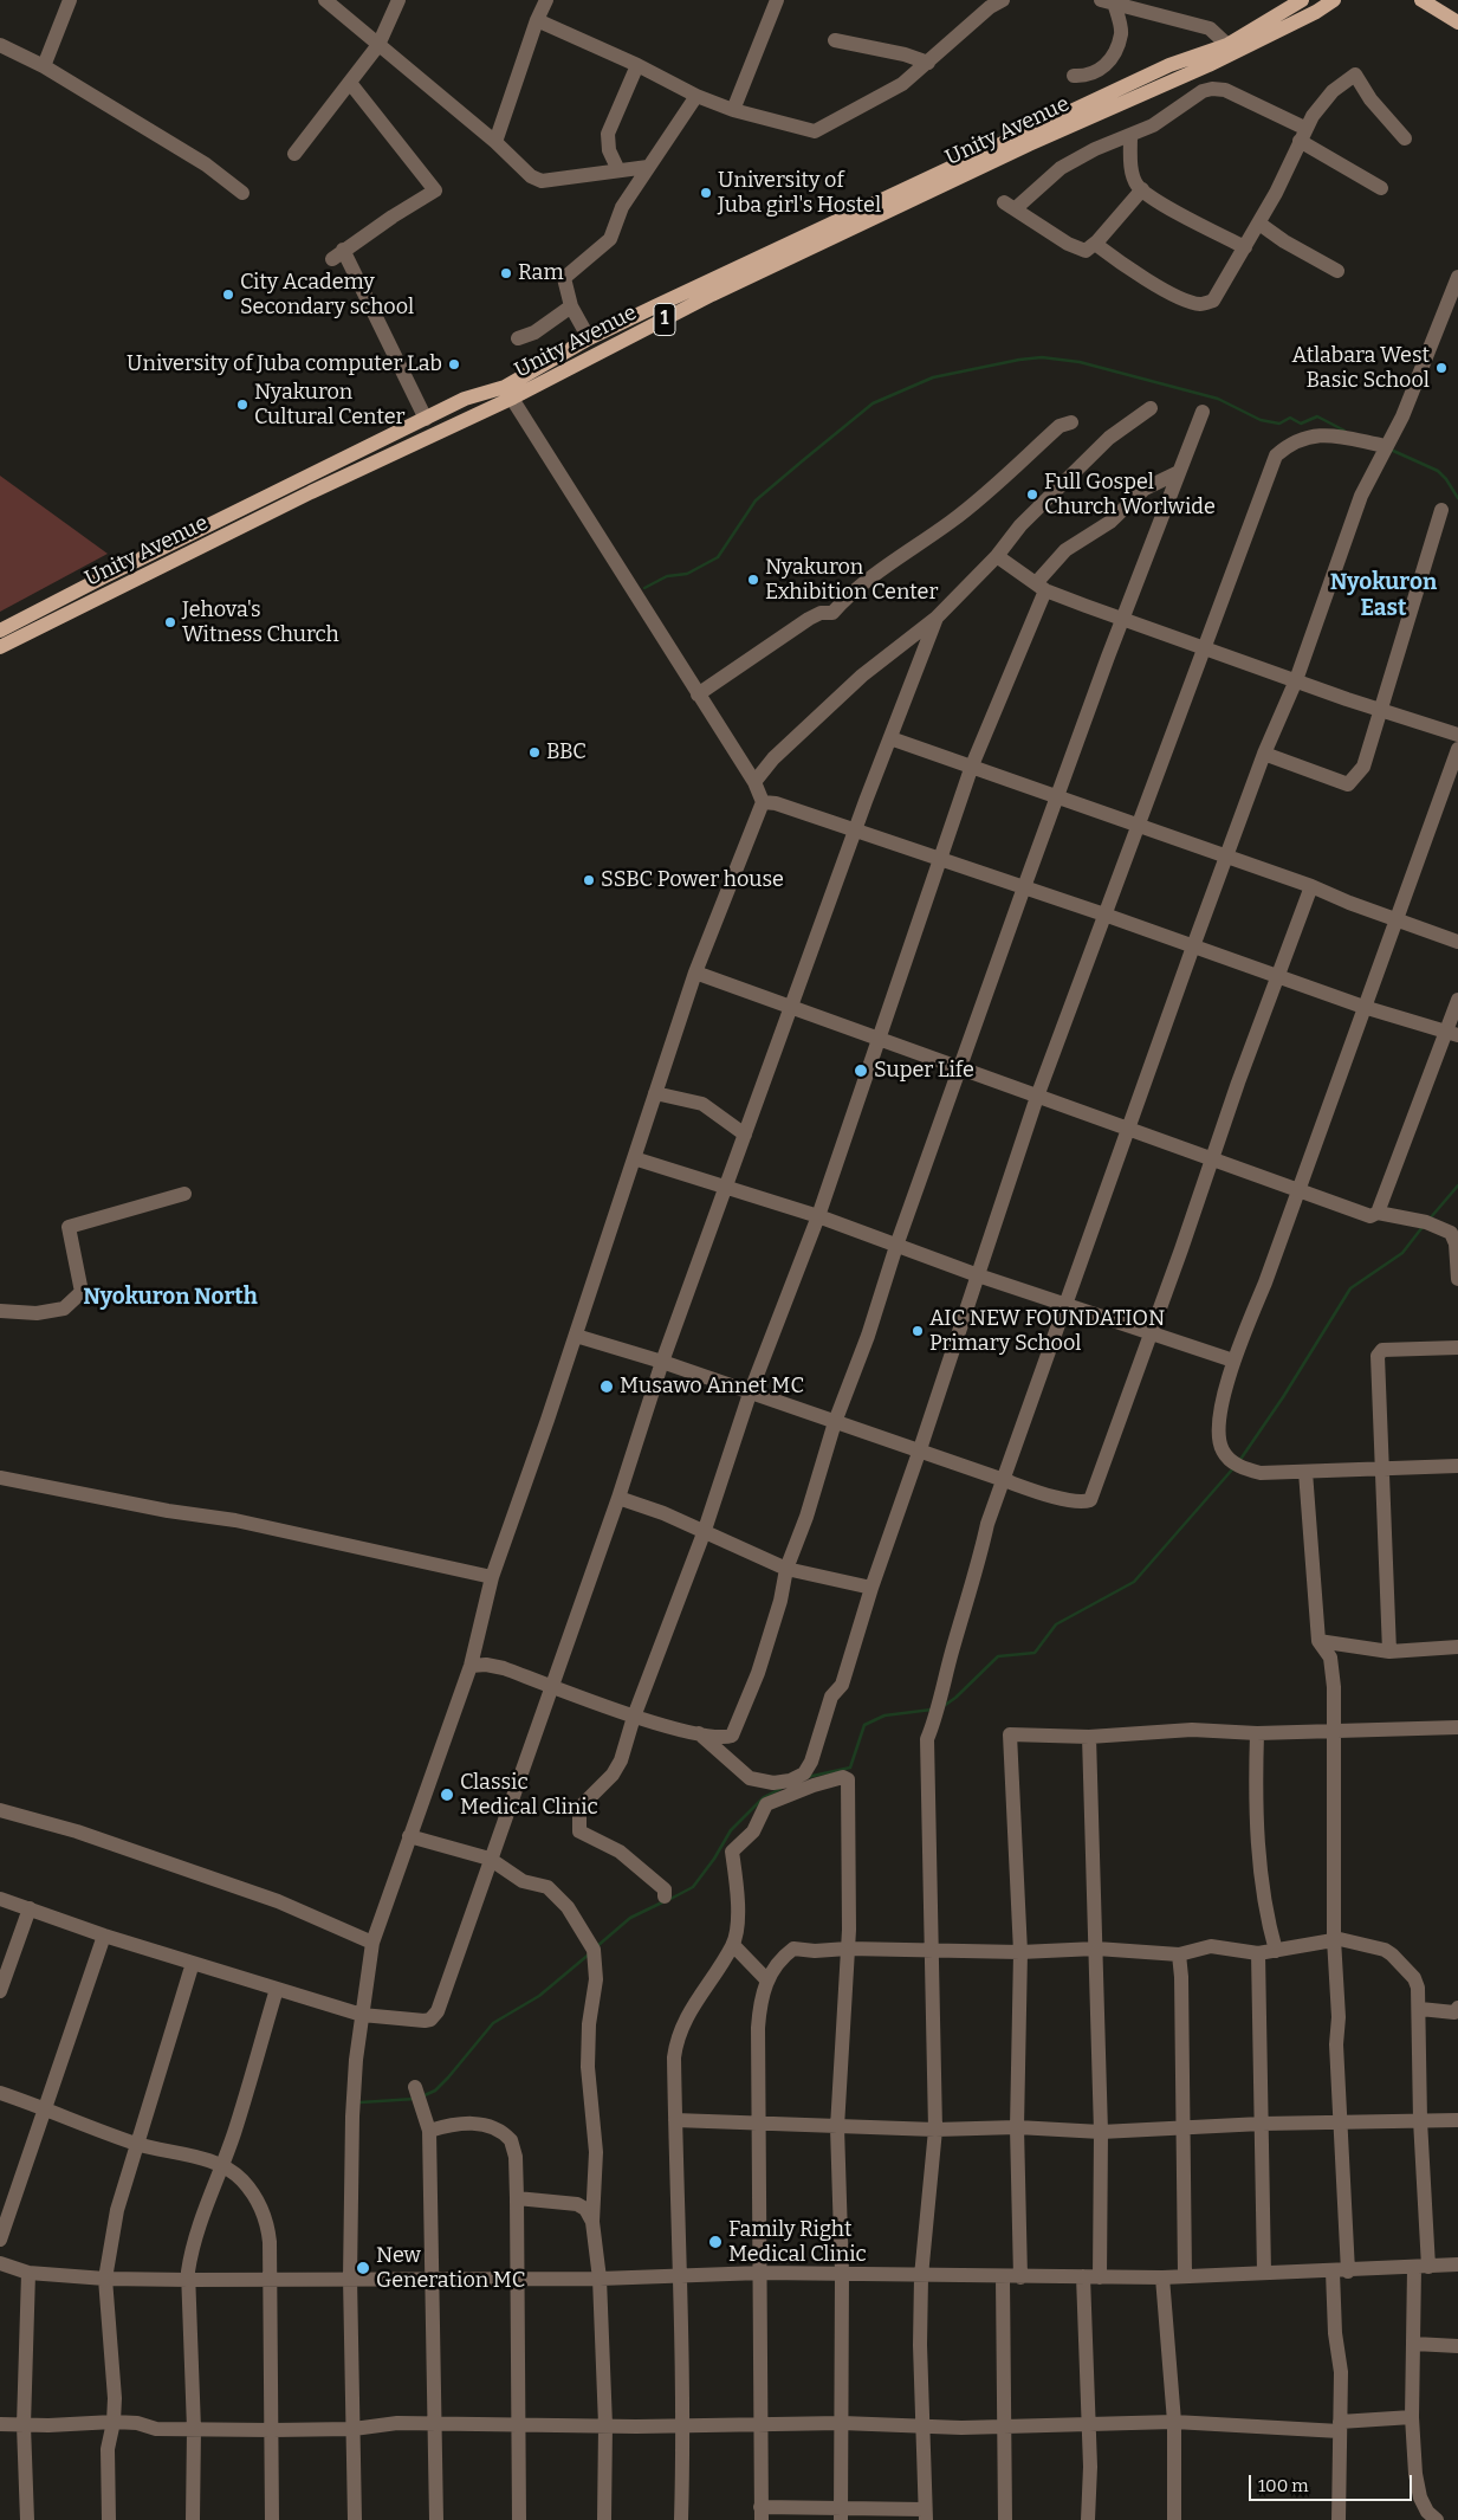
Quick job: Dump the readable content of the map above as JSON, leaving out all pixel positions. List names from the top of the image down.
{
  "streets": {
    "main road": ["Unity Avenue", "1"]
  },
  "districts": ["Nyokuron East", "Nyokuron North"],
  "places": [
    "University of Juba girl's Hostel",
    "Ram",
    "City Academy Secondary school",
    "University of Juba computer Lab",
    "Atlabara West Basic School",
    "Nyakuron Cultural Center",
    "Full Gospel Church Worlwide",
    "Nyakuron Exhibition Center",
    "Jehova's Witness Church",
    "BBC",
    "SSBC Power house",
    "Super Life",
    "AIC NEW FOUNDATION Primary School",
    "Musawo Annet MC",
    "Classic Medical Clinic",
    "Family Right Medical Clinic",
    "New Generation MC"
  ],
  "scale_bar": "100 m"
}
